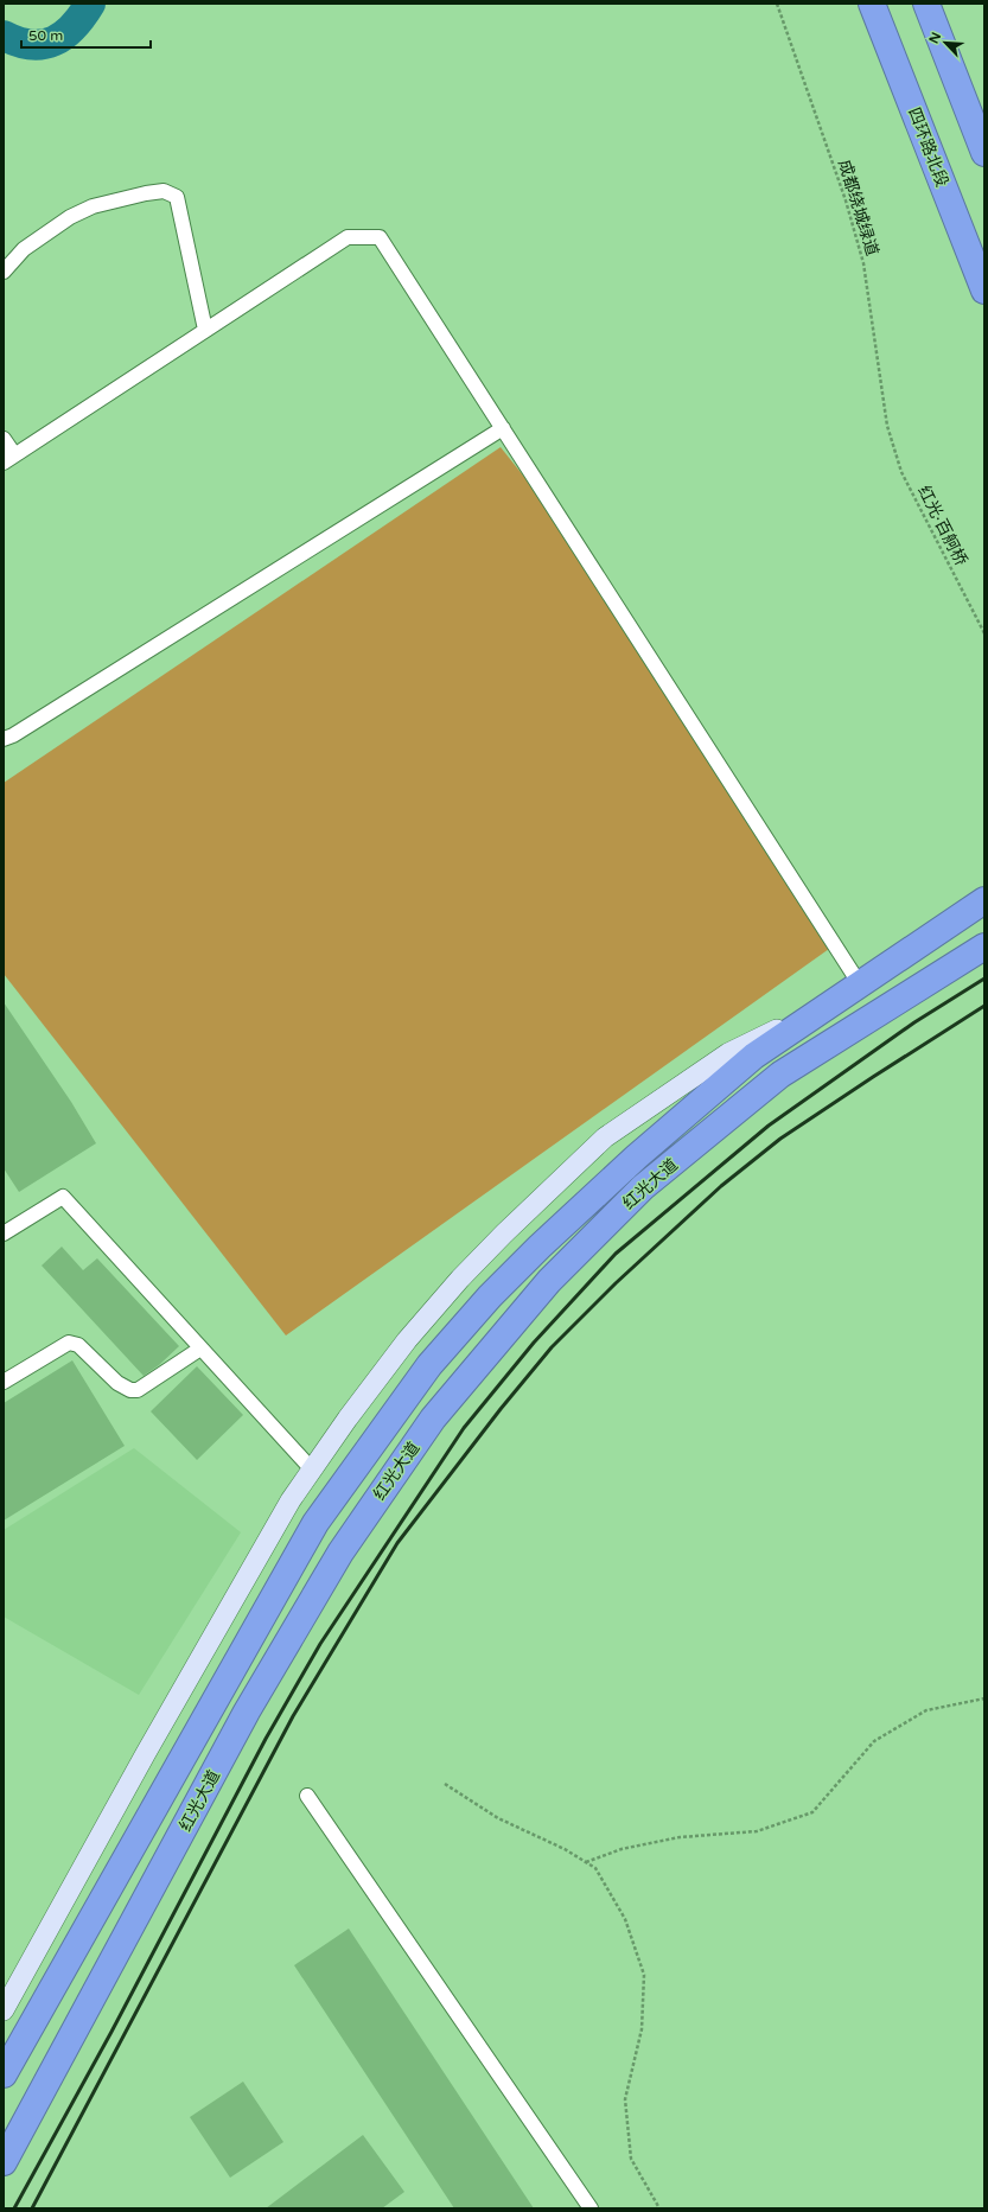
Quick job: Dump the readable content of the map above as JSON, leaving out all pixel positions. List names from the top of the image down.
{
  "streets": {
    "highway": ["四环路北段", "红光大道"],
    "path": ["成都绕城绿道", "红光·百舸桥"]
  },
  "crossings": [
    ["成都绕城绿道", "红光·百舸桥"]
  ],
  "scale_bar": "50 m",
  "north": "top left"
}
